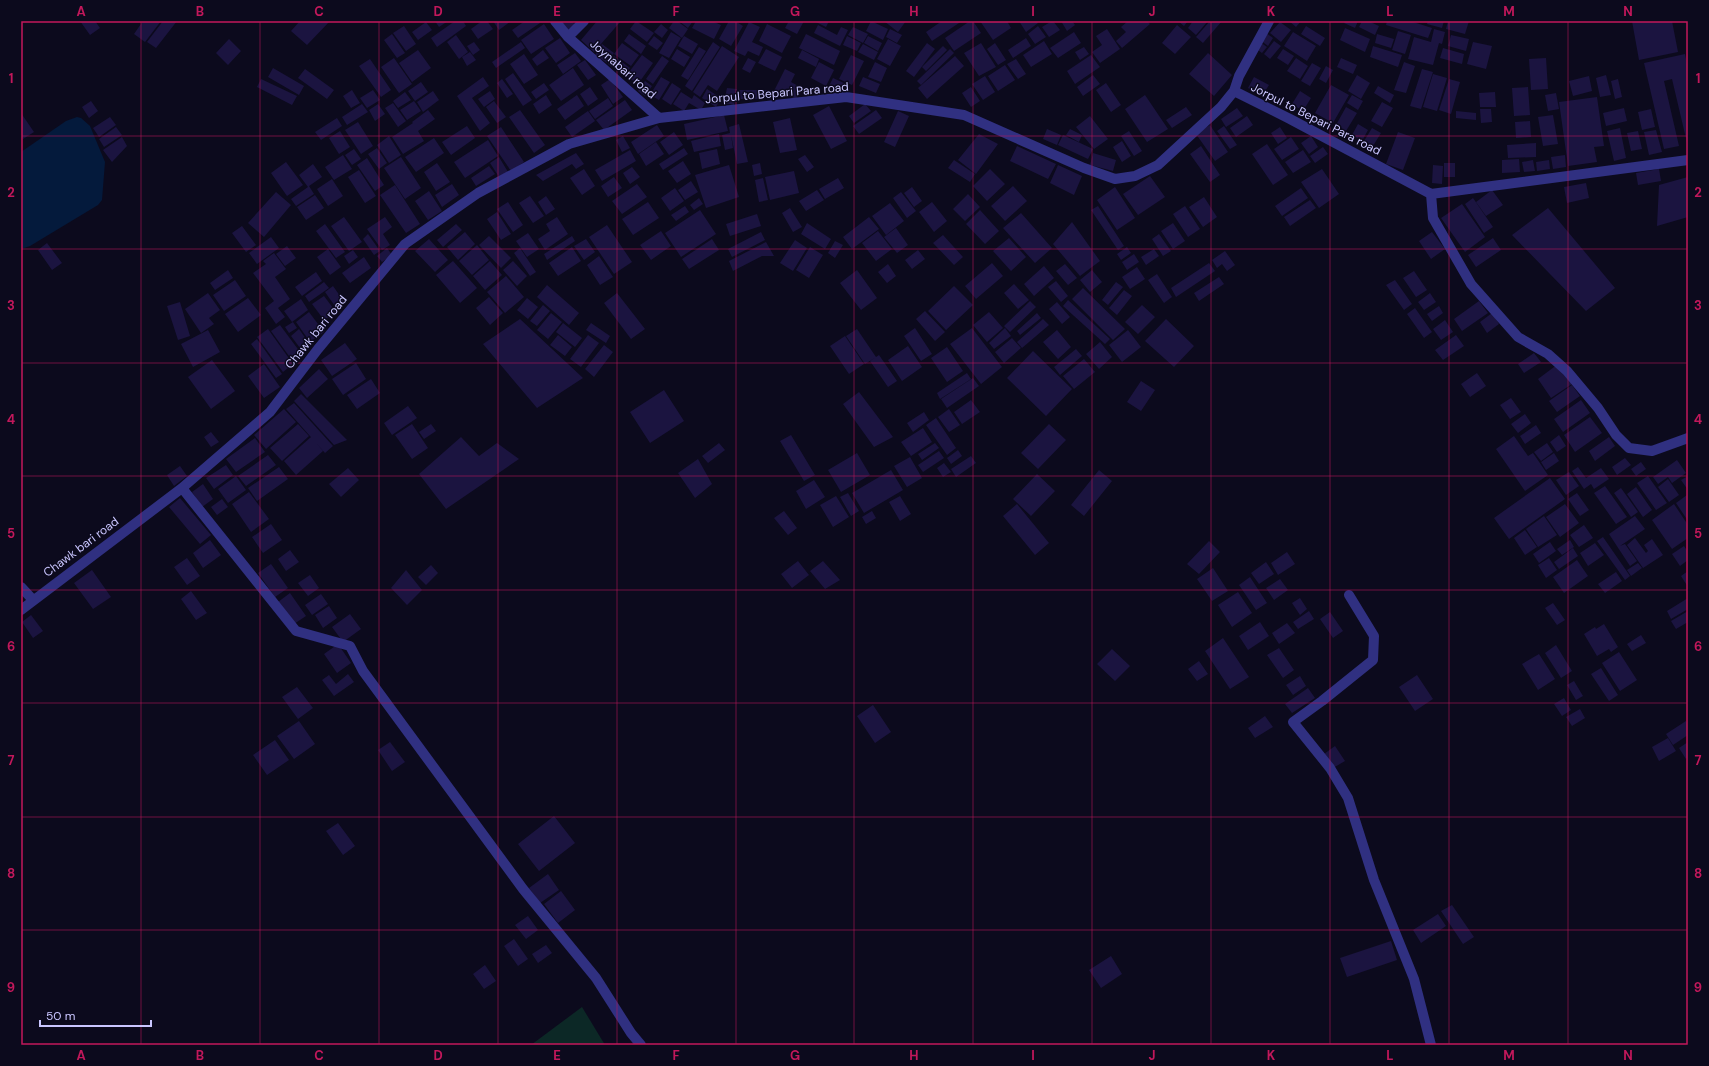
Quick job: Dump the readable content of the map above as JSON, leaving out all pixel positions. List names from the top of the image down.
{
  "streets": {
    "street": ["Joynabari road", "Jorpul to Bepari Para road", "Chawk bari road"]
  },
  "crossings": [
    ["Joynabari road", "Jorpul to Bepari Para road"],
    ["Joynabari road", "Chawk bari road"],
    ["Jorpul to Bepari Para road", "Chawk bari road"]
  ],
  "scale_bar": "50 m",
  "grid": {
    "columns": [
      "A",
      "B",
      "C",
      "D",
      "E",
      "F",
      "G",
      "H",
      "I",
      "J",
      "K",
      "L",
      "M",
      "N"
    ],
    "rows": [
      "1",
      "2",
      "3",
      "4",
      "5",
      "6",
      "7",
      "8",
      "9"
    ]
  }
}
